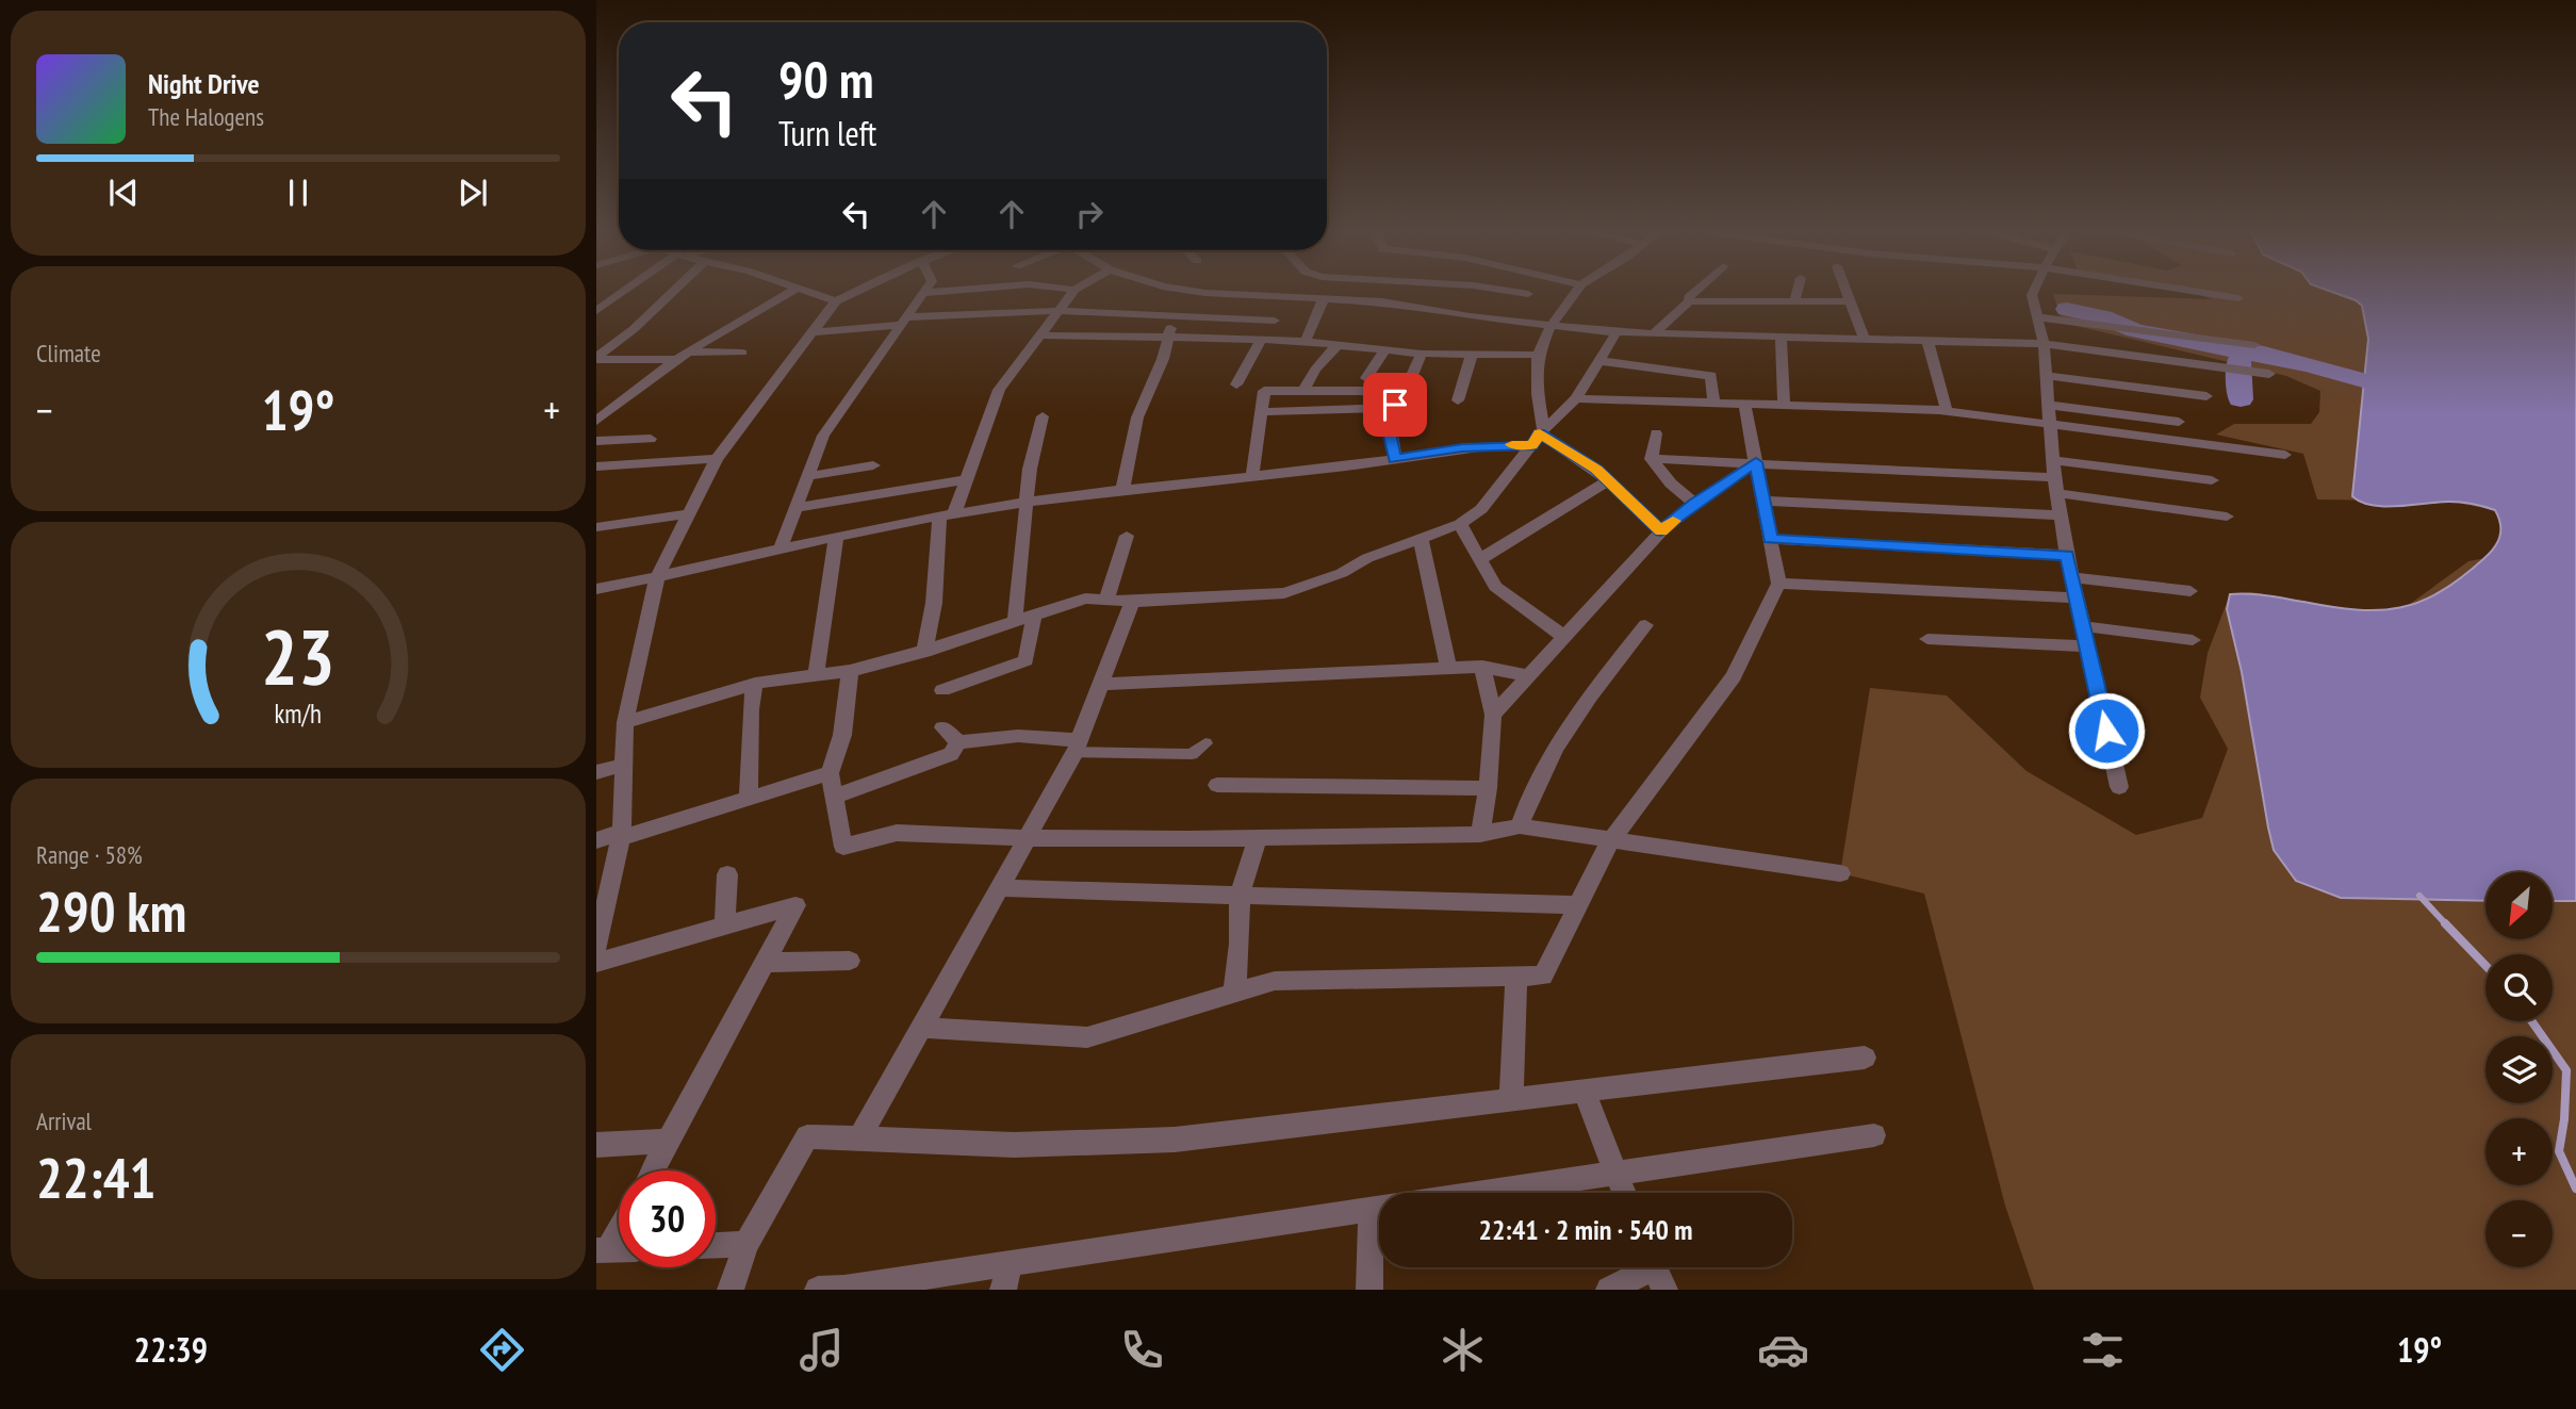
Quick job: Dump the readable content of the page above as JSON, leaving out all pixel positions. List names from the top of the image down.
{
  "north": "bottom left",
  "page": {
    "turn": ["90 m", "Turn left"],
    "song": ["Night Drive", "The Halogens"],
    "tile": [
      "Climate",
      ["Range · 58%", "290 km"],
      ["Arrival", "22:41"]
    ],
    "heat": ["−", "19°", "+"],
    "map_buttons": ["+", "−"],
    "limit": "30",
    "trip": "22:41 · 2 min · 540 m",
    "tabs": ["22:39", "19°"],
    "gauge": ["23", "km/h"]
  }
}
